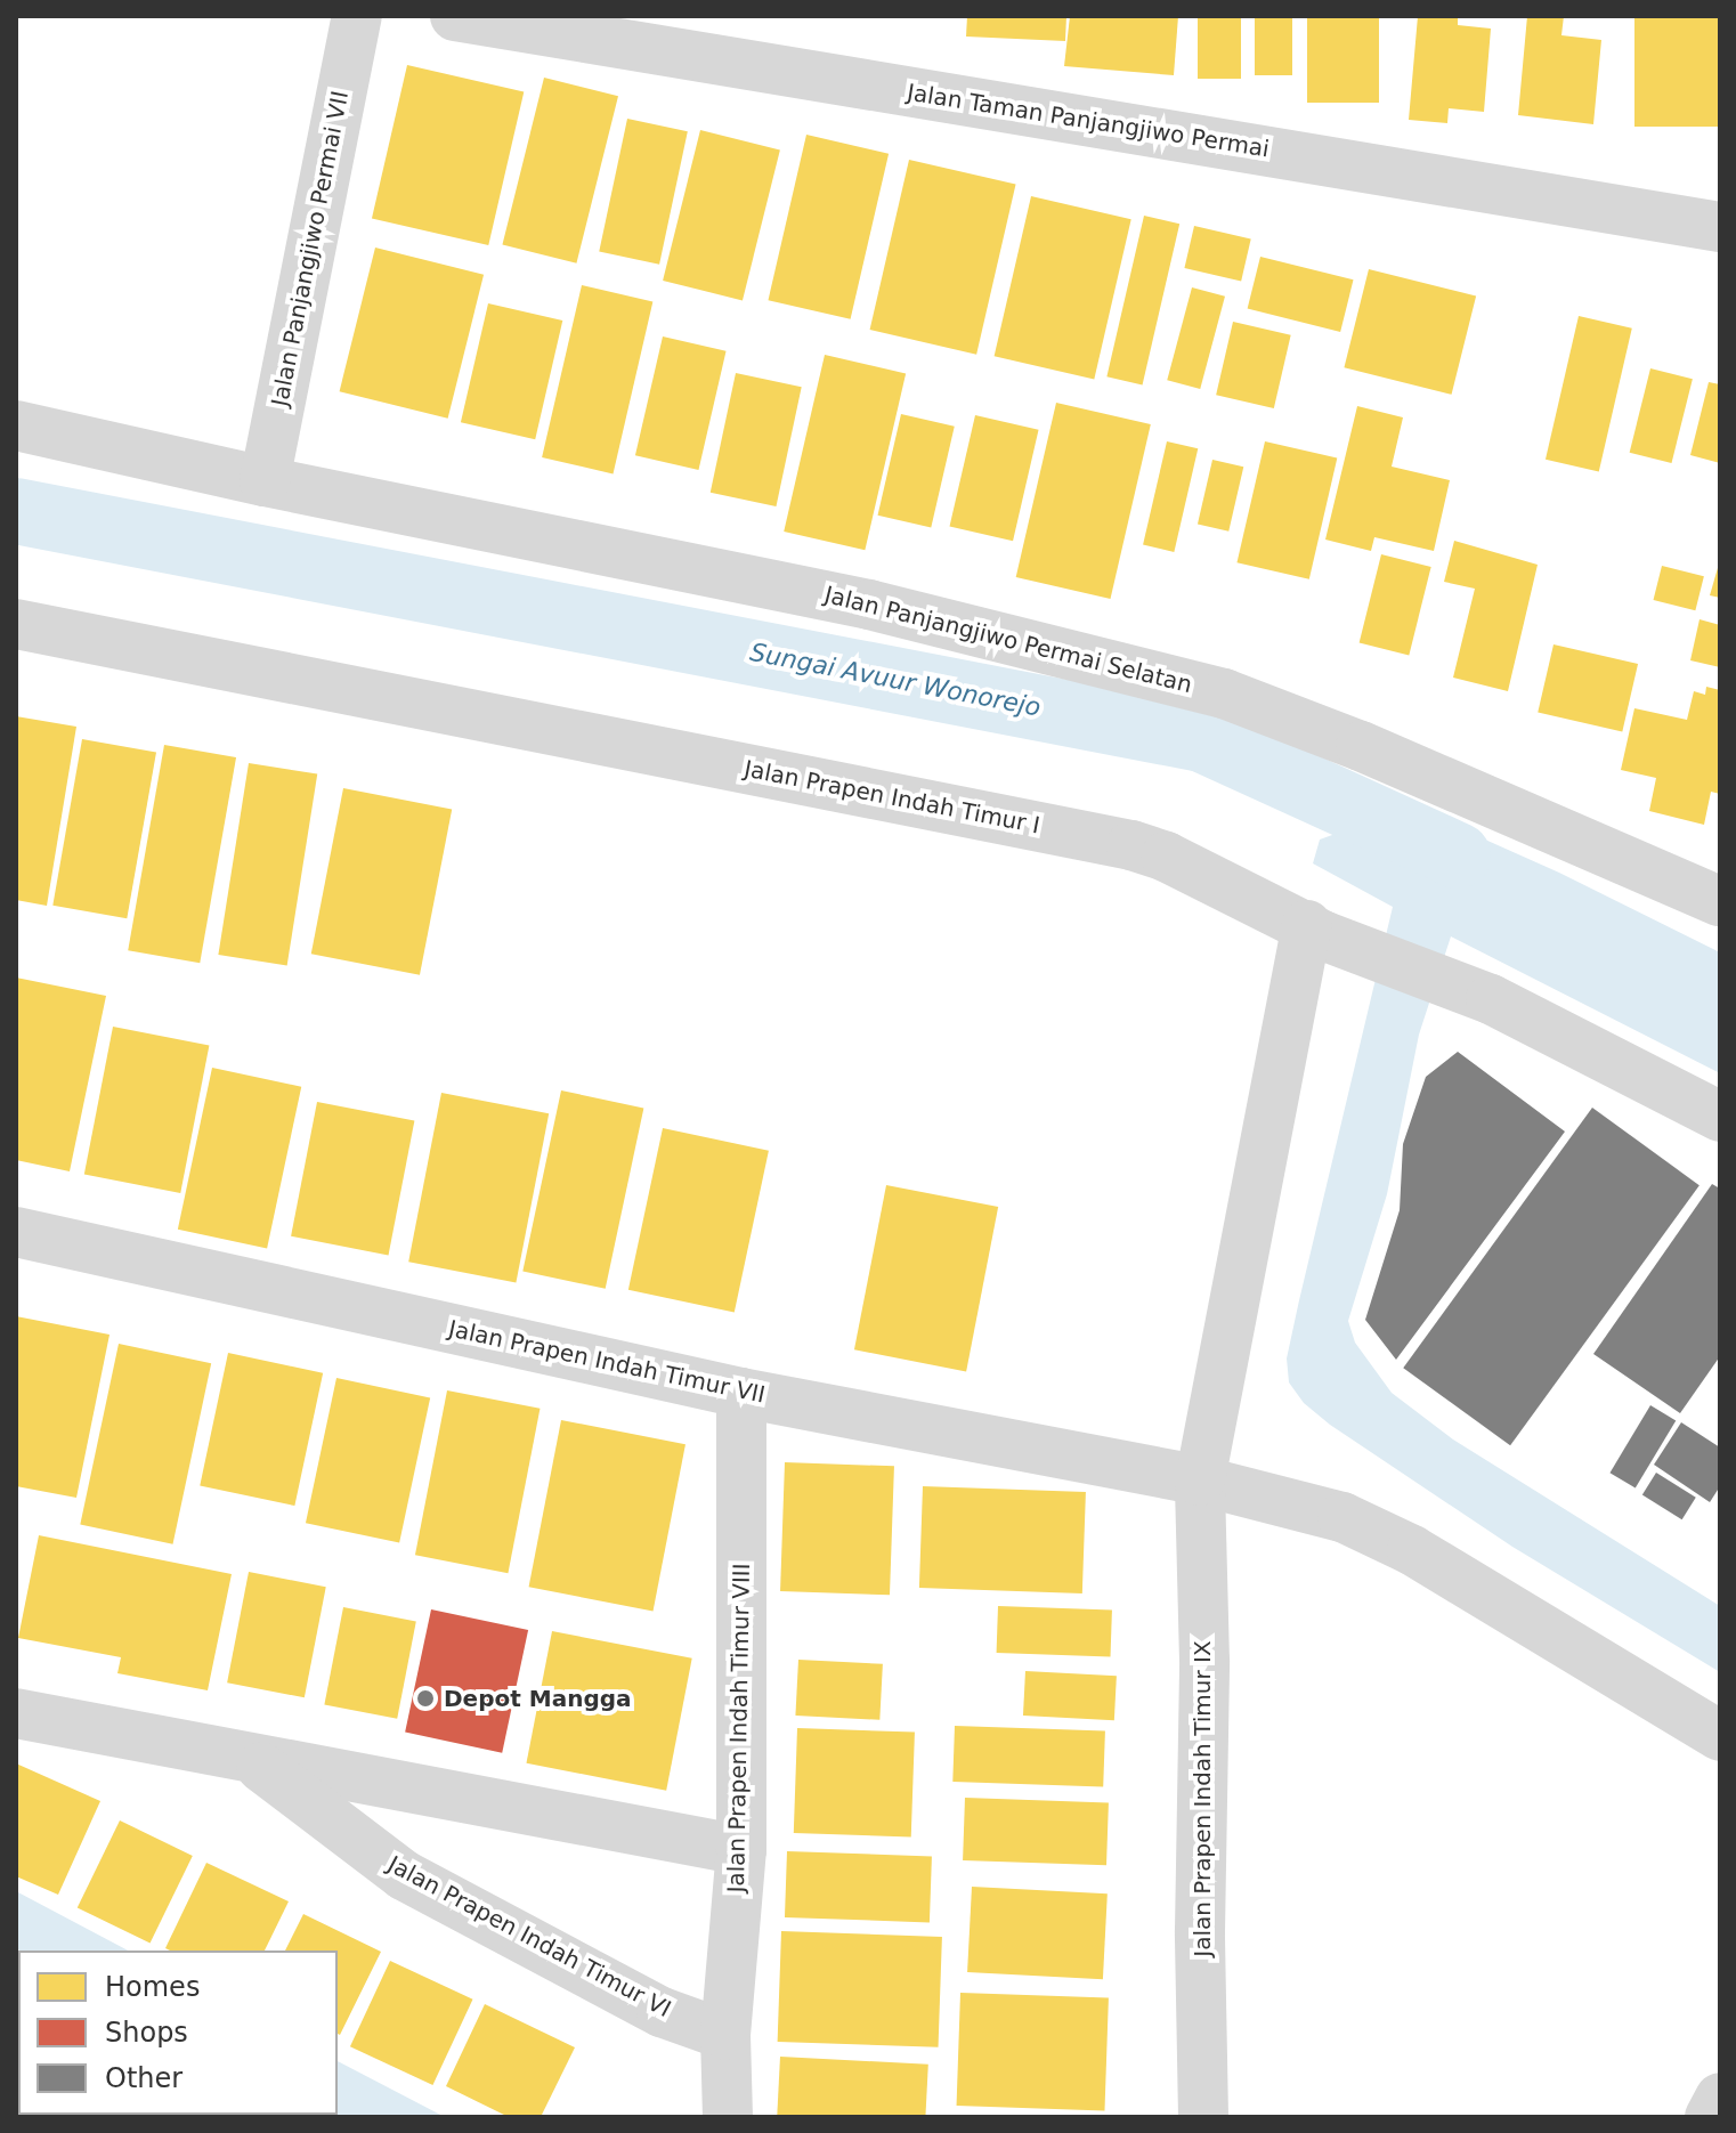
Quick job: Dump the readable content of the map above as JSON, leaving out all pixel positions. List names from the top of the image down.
{
  "streets": {
    "street": [
      "Jalan Taman Panjangjiwo Permai",
      "Jalan Panjangjiwo Permai VII",
      "Jalan Panjangjiwo Permai Selatan",
      "Jalan Prapen Indah Timur I",
      "Jalan Prapen Indah Timur VII",
      "Jalan Prapen Indah Timur VIII",
      "Jalan Prapen Indah Timur IX",
      "Jalan Prapen Indah Timur VI"
    ]
  },
  "crossings": [
    ["Jalan Panjangjiwo Permai VII", "Jalan Panjangjiwo Permai Selatan"],
    ["Jalan Prapen Indah Timur I", "Jalan Prapen Indah Timur IX"],
    ["Jalan Prapen Indah Timur VII", "Jalan Prapen Indah Timur VIII"],
    ["Jalan Prapen Indah Timur VII", "Jalan Prapen Indah Timur IX"],
    ["Jalan Prapen Indah Timur VIII", "Jalan Prapen Indah Timur VI"]
  ],
  "water": ["Sungai Avuur Wonorejo"],
  "places": ["Depot Mangga"],
  "legend": ["Homes", "Shops", "Other"]
}
